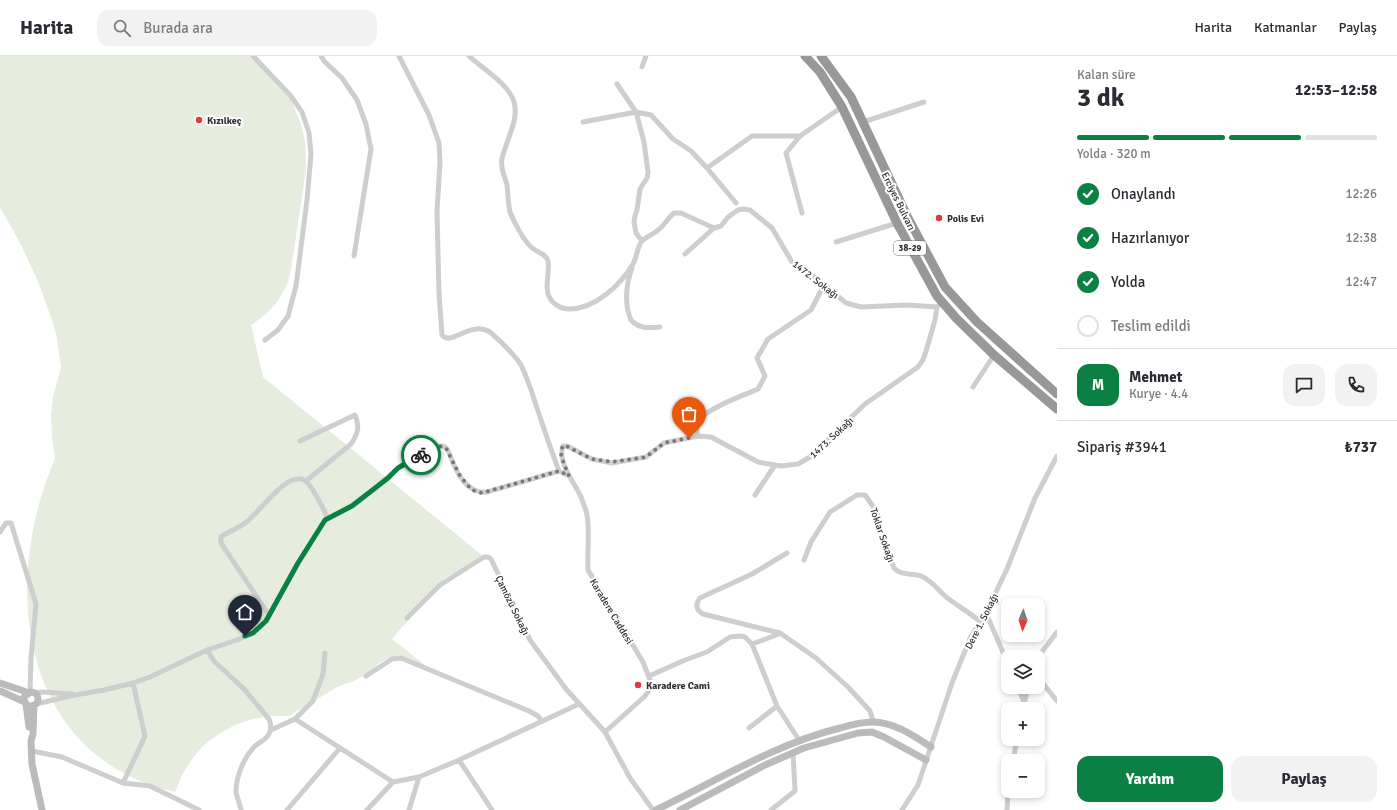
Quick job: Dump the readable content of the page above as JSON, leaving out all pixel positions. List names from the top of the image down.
{
  "streets": {
    "highway": ["Erciyes Bulvarı", "38-29"],
    "street": [
      "1472. Sokağı",
      "1473. Sokağı",
      "Toklar Sokağı",
      "Çamözü Sokağı",
      "Karadere Caddesi",
      "Dere 1. Sokağı"
    ]
  },
  "crossings": [
    ["Erciyes Bulvarı", "1472. Sokağı"],
    ["Erciyes Bulvarı", "1473. Sokağı"],
    ["1472. Sokağı", "1473. Sokağı"],
    ["1473. Sokağı", "Karadere Caddesi"],
    ["Toklar Sokağı", "Dere 1. Sokağı"]
  ],
  "places": ["Kızılkeç", "Polis Evi", "Karadere Cami"],
  "north": "bottom",
  "page": {
    "header": "Harita",
    "search": "Burada ara",
    "nav": ["Harita", "Katmanlar", "Paylaş"],
    "heading": ["3 dk", "Kalan süre", "12:53–12:58"],
    "panel": [
      "Mehmet",
      "Kurye · 4.4",
      "Sipariş #3941",
      "₺737"
    ],
    "bar": "Yolda · 320 m",
    "list": [
      ["Onaylandı", "12:26"],
      ["Hazırlanıyor", "12:38"],
      ["Yolda", "12:47"],
      "Teslim edildi"
    ],
    "round": "M",
    "map_buttons": ["+", "−"],
    "buttons": ["Yardım", "Paylaş"]
  }
}
